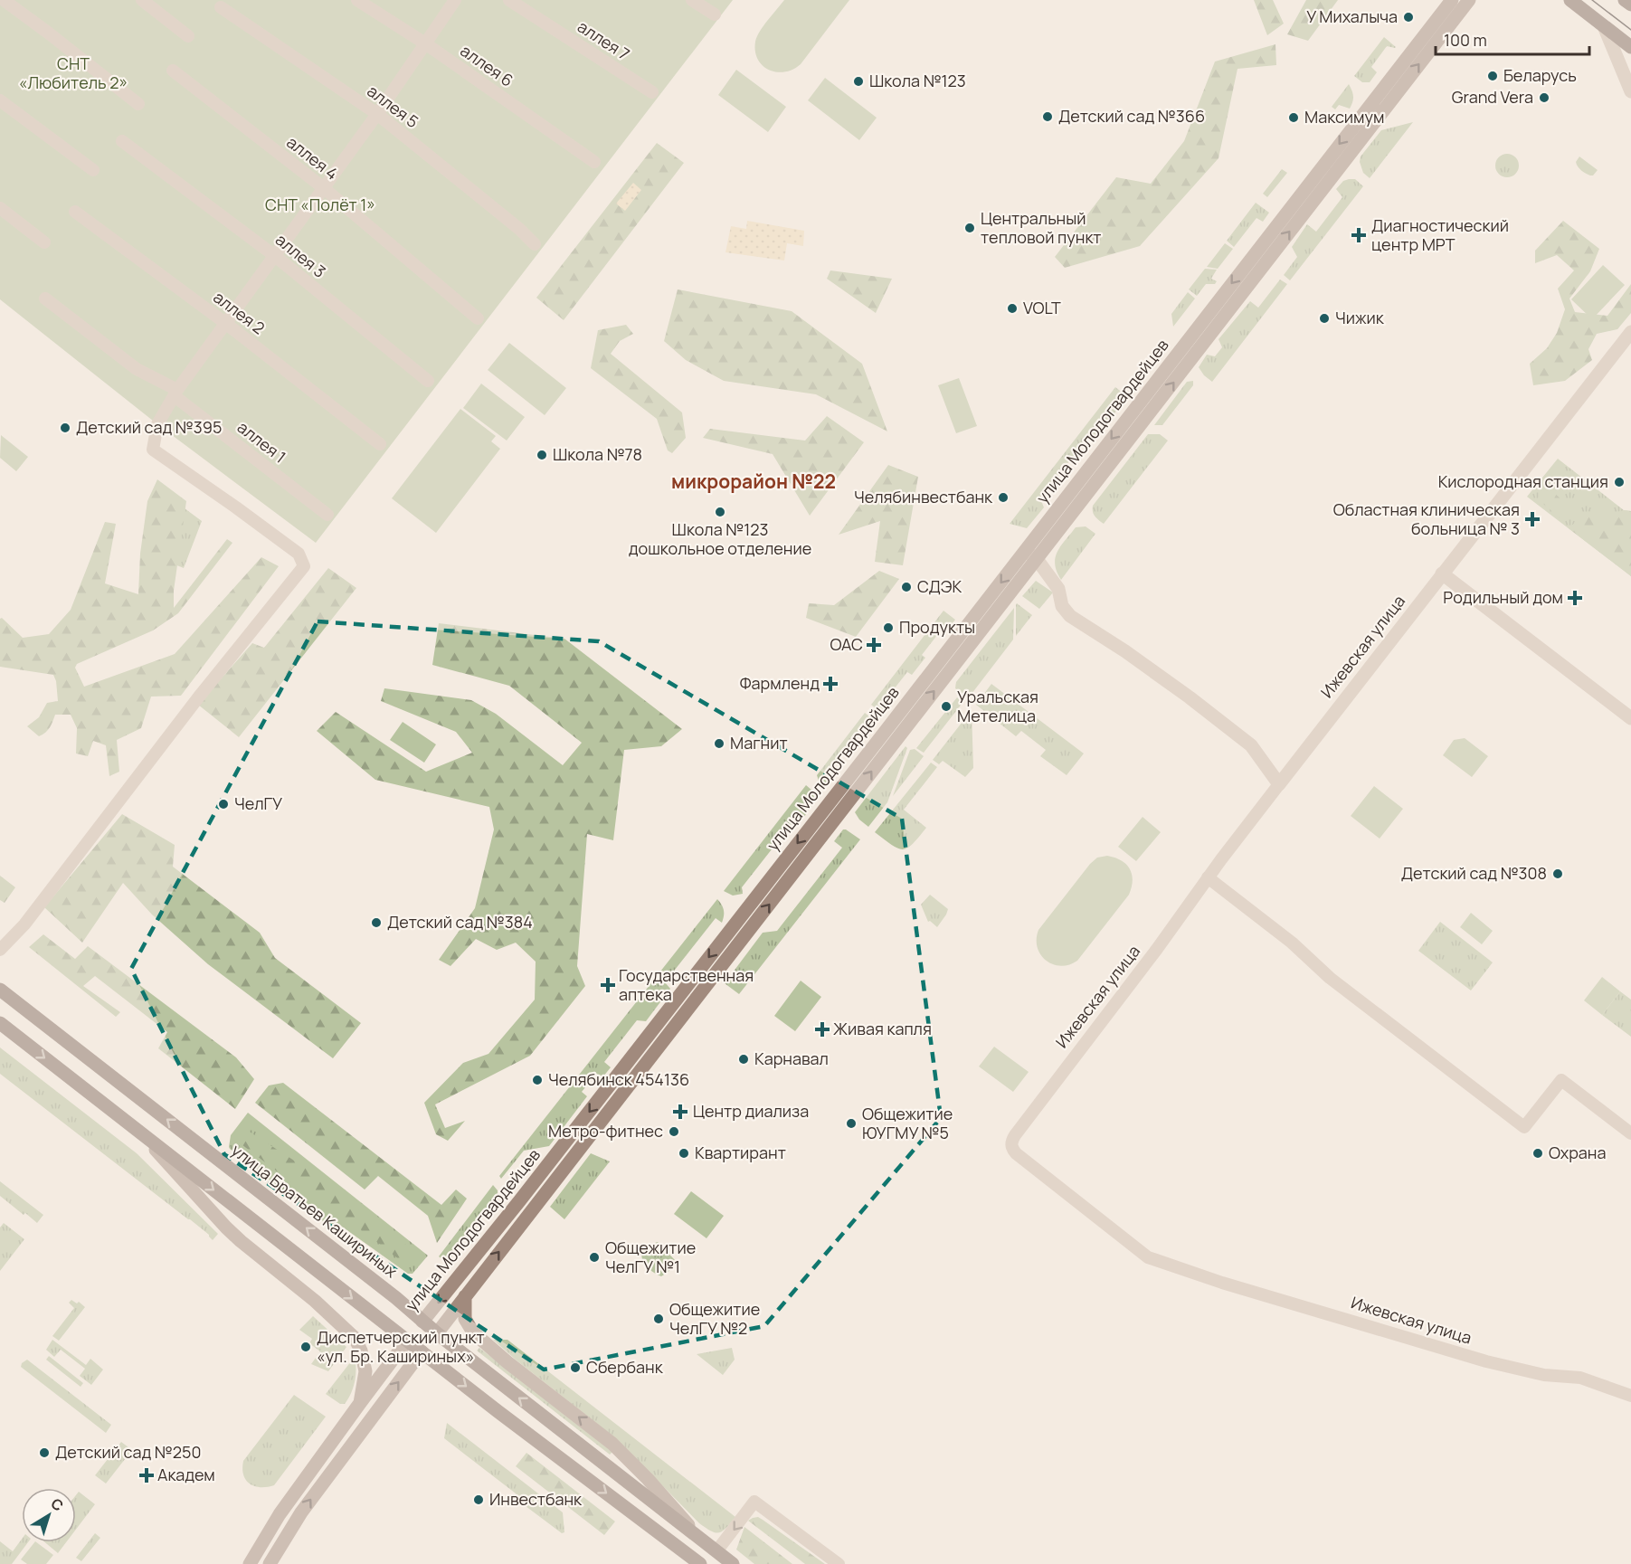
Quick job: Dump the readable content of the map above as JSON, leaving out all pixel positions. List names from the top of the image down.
{
  "streets": {
    "main road": ["улица Молодогвардейцев", "улица Братьев Кашириных"],
    "street": [
      "аллея 7",
      "аллея 6",
      "аллея 5",
      "аллея 4",
      "аллея 3",
      "аллея 2",
      "аллея 1",
      "Ижевская улица"
    ]
  },
  "crossings": [
    ["улица Молодогвардейцев", "улица Братьев Кашириных"]
  ],
  "districts": ["микрорайон №22"],
  "parks": ["СНТ «Любитель 2»", "СНТ «Полёт 1»"],
  "places": {
    "other": [
      "У Михалыча",
      "Беларусь",
      "Школа №123",
      "Grand Vera",
      "Детский сад №366",
      "Максимум",
      "Центральный тепловой пункт",
      "VOLT",
      "Чижик",
      "Детский сад №395",
      "Школа №78",
      "Кислородная станция",
      "Челябинвестбанк",
      "Школа №123 дошкольное отделение",
      "СДЭК",
      "Продукты",
      "Уральская Метелица",
      "Магнит",
      "ЧелГУ",
      "Детский сад №308",
      "Детский сад №384",
      "Карнавал",
      "Челябинск 454136",
      "Общежитие ЮУГМУ №5",
      "Метро-фитнес",
      "Квартирант",
      "Охрана",
      "Общежитие ЧелГУ №1",
      "Общежитие ЧелГУ №2",
      "Диспетчерский пункт «ул. Бр. Кашириных»",
      "Сбербанк",
      "Детский сад №250",
      "Инвестбанк"
    ],
    "health": [
      "Диагностический центр МРТ",
      "Областная клиническая больница № 3",
      "Родильный дом",
      "ОАС",
      "Фармленд",
      "Государственная аптека",
      "Живая капля",
      "Центр диализа",
      "Академ"
    ]
  },
  "scale_bar": "100 m",
  "north": "top right"
}
